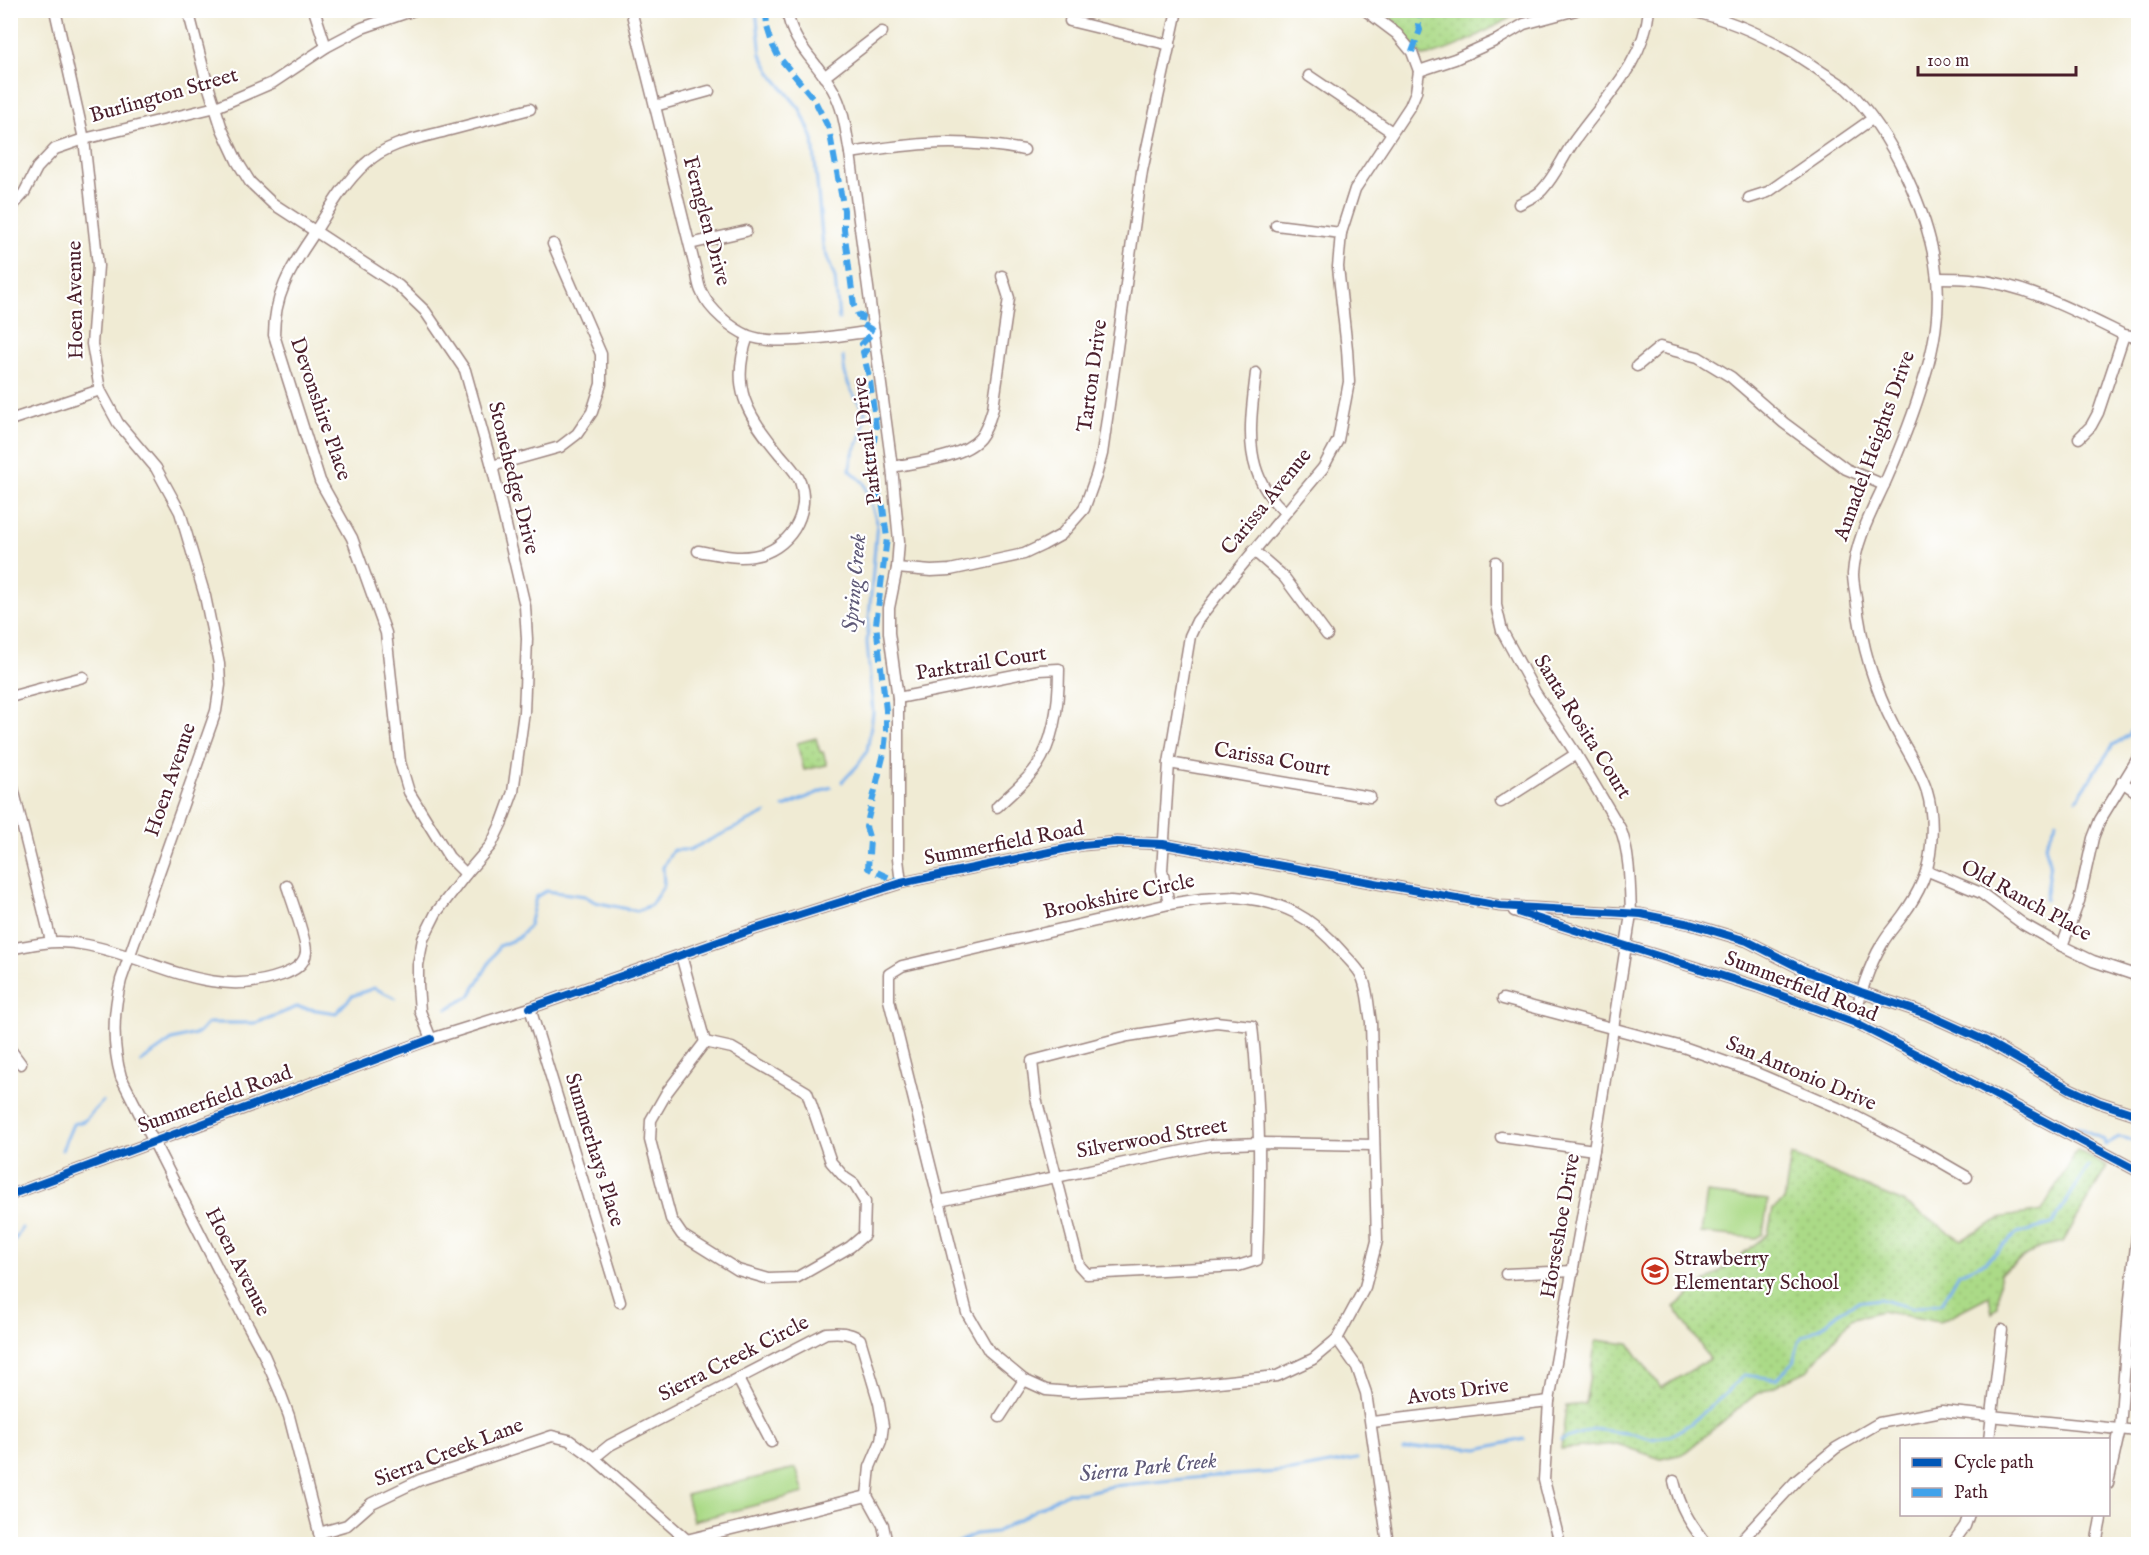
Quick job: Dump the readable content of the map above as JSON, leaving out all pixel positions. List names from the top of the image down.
{
  "streets": {
    "street": [
      "Burlington Street",
      "Fernglen Drive",
      "Hoen Avenue",
      "Tarton Drive",
      "Devonshire Place",
      "Parktrail Drive",
      "Annadel Heights Drive",
      "Stonehedge Drive",
      "Carissa Avenue",
      "Parktrail Court",
      "Santa Rosita Court",
      "Carissa Court",
      "Summerfield Road",
      "Brookshire Circle",
      "Old Ranch Place",
      "San Antonio Drive",
      "Silverwood Street",
      "Summerhays Place",
      "Horseshoe Drive",
      "Sierra Creek Circle",
      "Avots Drive",
      "Sierra Creek Lane"
    ]
  },
  "crossings": [
    ["Burlington Street", "Hoen Avenue"],
    ["Burlington Street", "Stonehedge Drive"],
    ["Fernglen Drive", "Parktrail Drive"],
    ["Hoen Avenue", "Summerfield Road"],
    ["Hoen Avenue", "Sierra Creek Lane"],
    ["Tarton Drive", "Parktrail Drive"],
    ["Devonshire Place", "Stonehedge Drive"],
    ["Parktrail Drive", "Parktrail Court"],
    ["Parktrail Drive", "Summerfield Road"],
    ["Annadel Heights Drive", "Summerfield Road"],
    ["Annadel Heights Drive", "Old Ranch Place"],
    ["Stonehedge Drive", "Summerfield Road"],
    ["Carissa Avenue", "Carissa Court"],
    ["Carissa Avenue", "Summerfield Road"],
    ["Carissa Avenue", "Brookshire Circle"],
    ["Santa Rosita Court", "Summerfield Road"],
    ["Santa Rosita Court", "Horseshoe Drive"],
    ["Summerfield Road", "Summerhays Place"],
    ["Summerfield Road", "Horseshoe Drive"],
    ["Brookshire Circle", "Silverwood Street"],
    ["San Antonio Drive", "Horseshoe Drive"],
    ["Horseshoe Drive", "Avots Drive"],
    ["Sierra Creek Circle", "Sierra Creek Lane"]
  ],
  "water": ["Spring Creek", "Sierra Park Creek"],
  "places": {
    "school or university": ["Strawberry Elementary School"]
  },
  "legend": ["Cycle path", "Path"],
  "scale_bar": "100 m"
}
